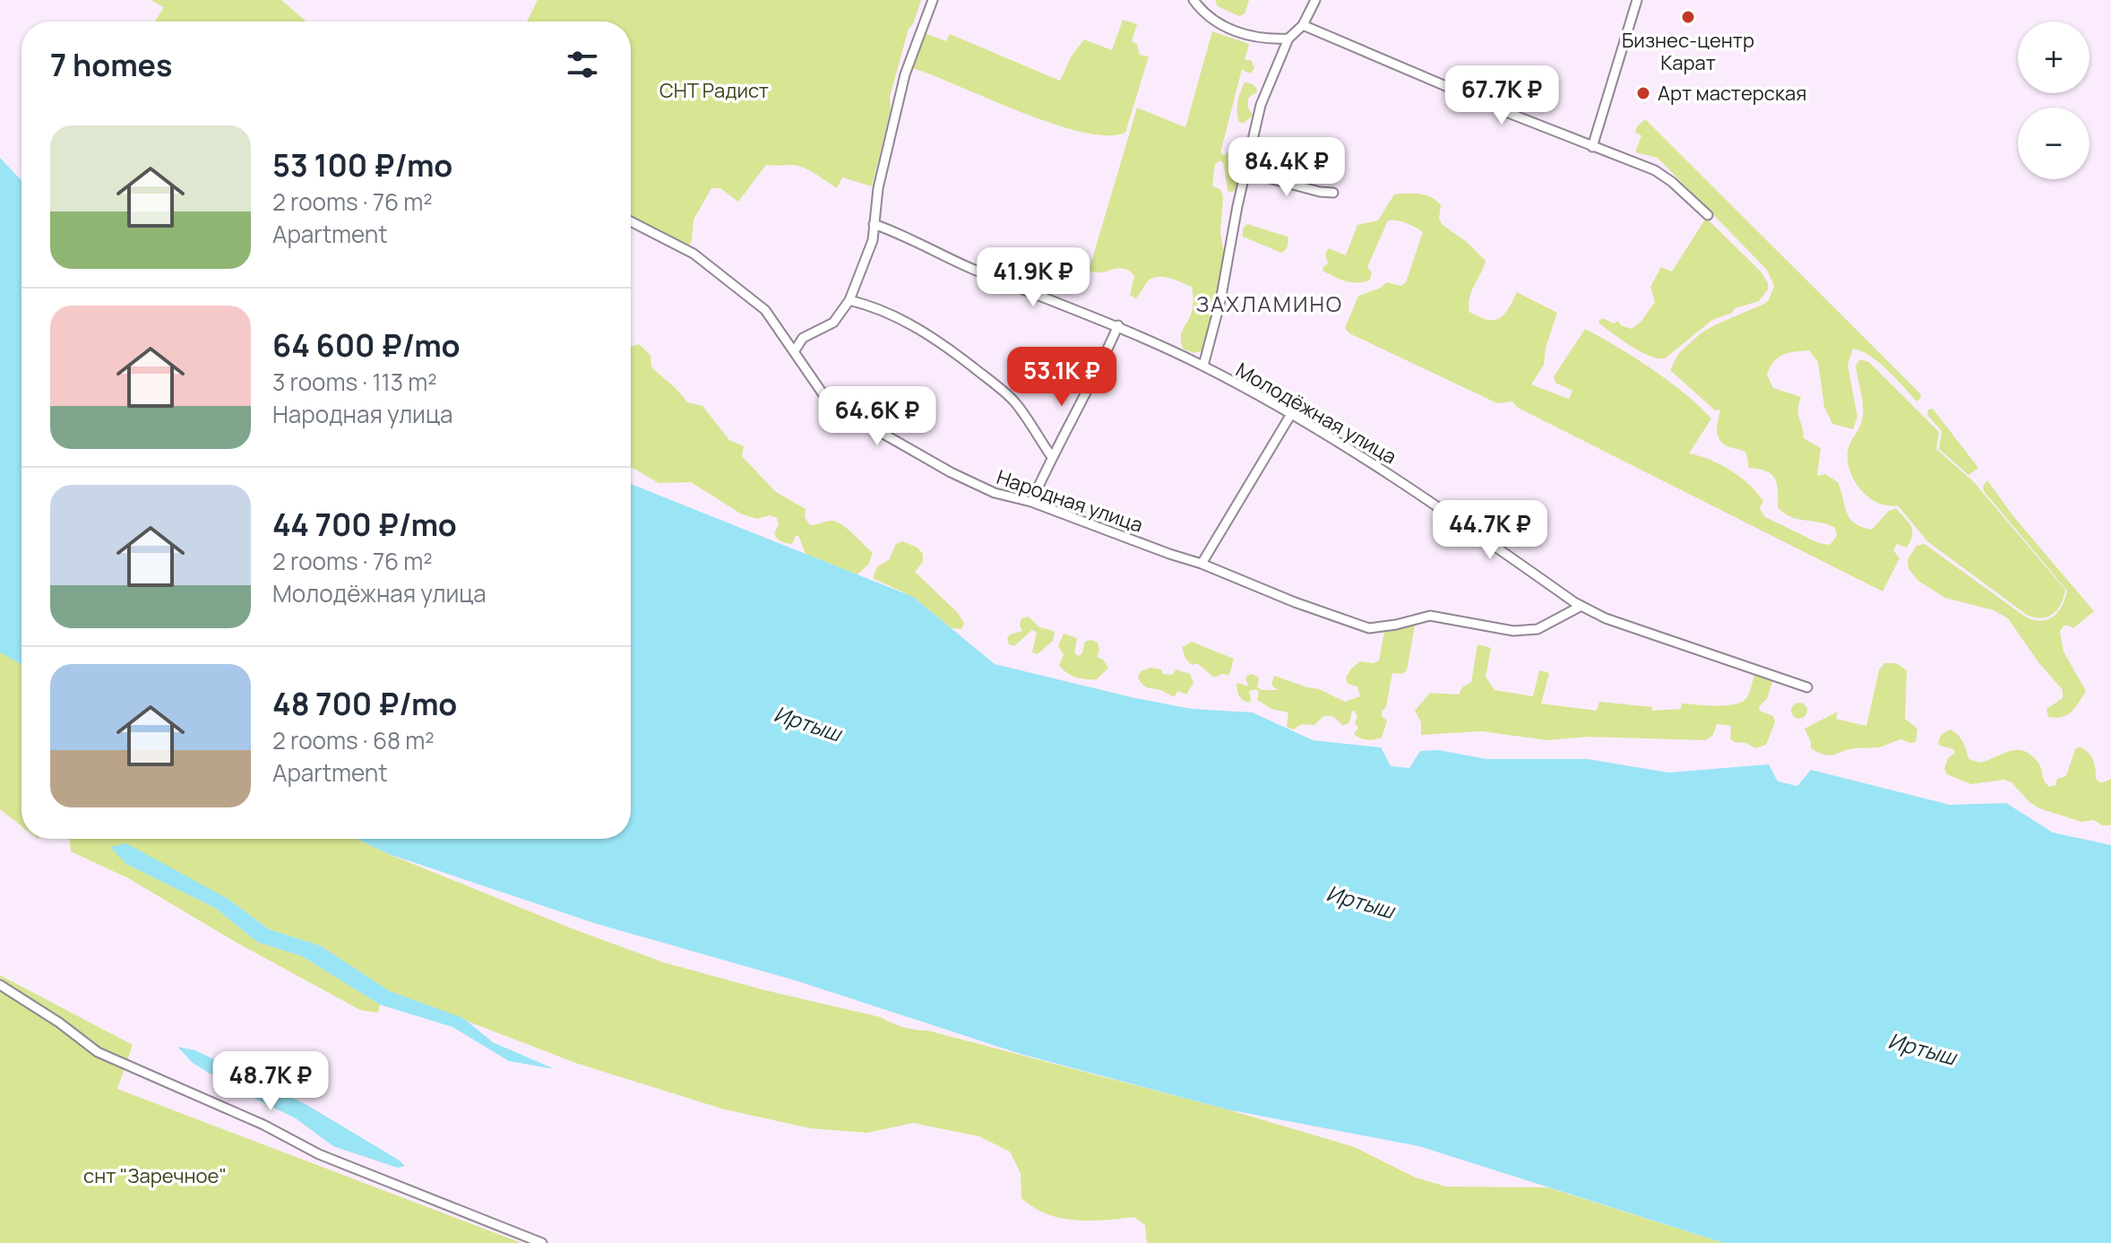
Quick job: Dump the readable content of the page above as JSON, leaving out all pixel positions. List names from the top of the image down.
{
  "streets": {
    "street": ["Молодёжная улица", "Народная улица"]
  },
  "crossings": [
    ["Молодёжная улица", "Народная улица"]
  ],
  "districts": ["ЗАХЛАМИНО"],
  "water": ["Иртыш"],
  "parks": ["СНТ Радист", "снт \"Заречное\""],
  "places": ["Бизнес-центр Карат", "Арт мастерская"],
  "page": {
    "map_buttons": ["+", "−"],
    "heading": "7 homes",
    "price": [
      "67.7K ₽",
      "84.4K ₽",
      "41.9K ₽",
      "53.1K ₽",
      "64.6K ₽",
      "44.7K ₽",
      "48.7K ₽"
    ],
    "list": [
      {
        "name": "53 100 ₽/mo",
        "note": "2 rooms · 76 m² · Apartment"
      },
      {
        "name": "64 600 ₽/mo",
        "note": "3 rooms · 113 m² · Народная улица"
      },
      {
        "name": "44 700 ₽/mo",
        "note": "2 rooms · 76 m² · Молодёжная улица"
      },
      {
        "name": "48 700 ₽/mo",
        "note": "2 rooms · 68 m² · Apartment"
      }
    ]
  }
}
